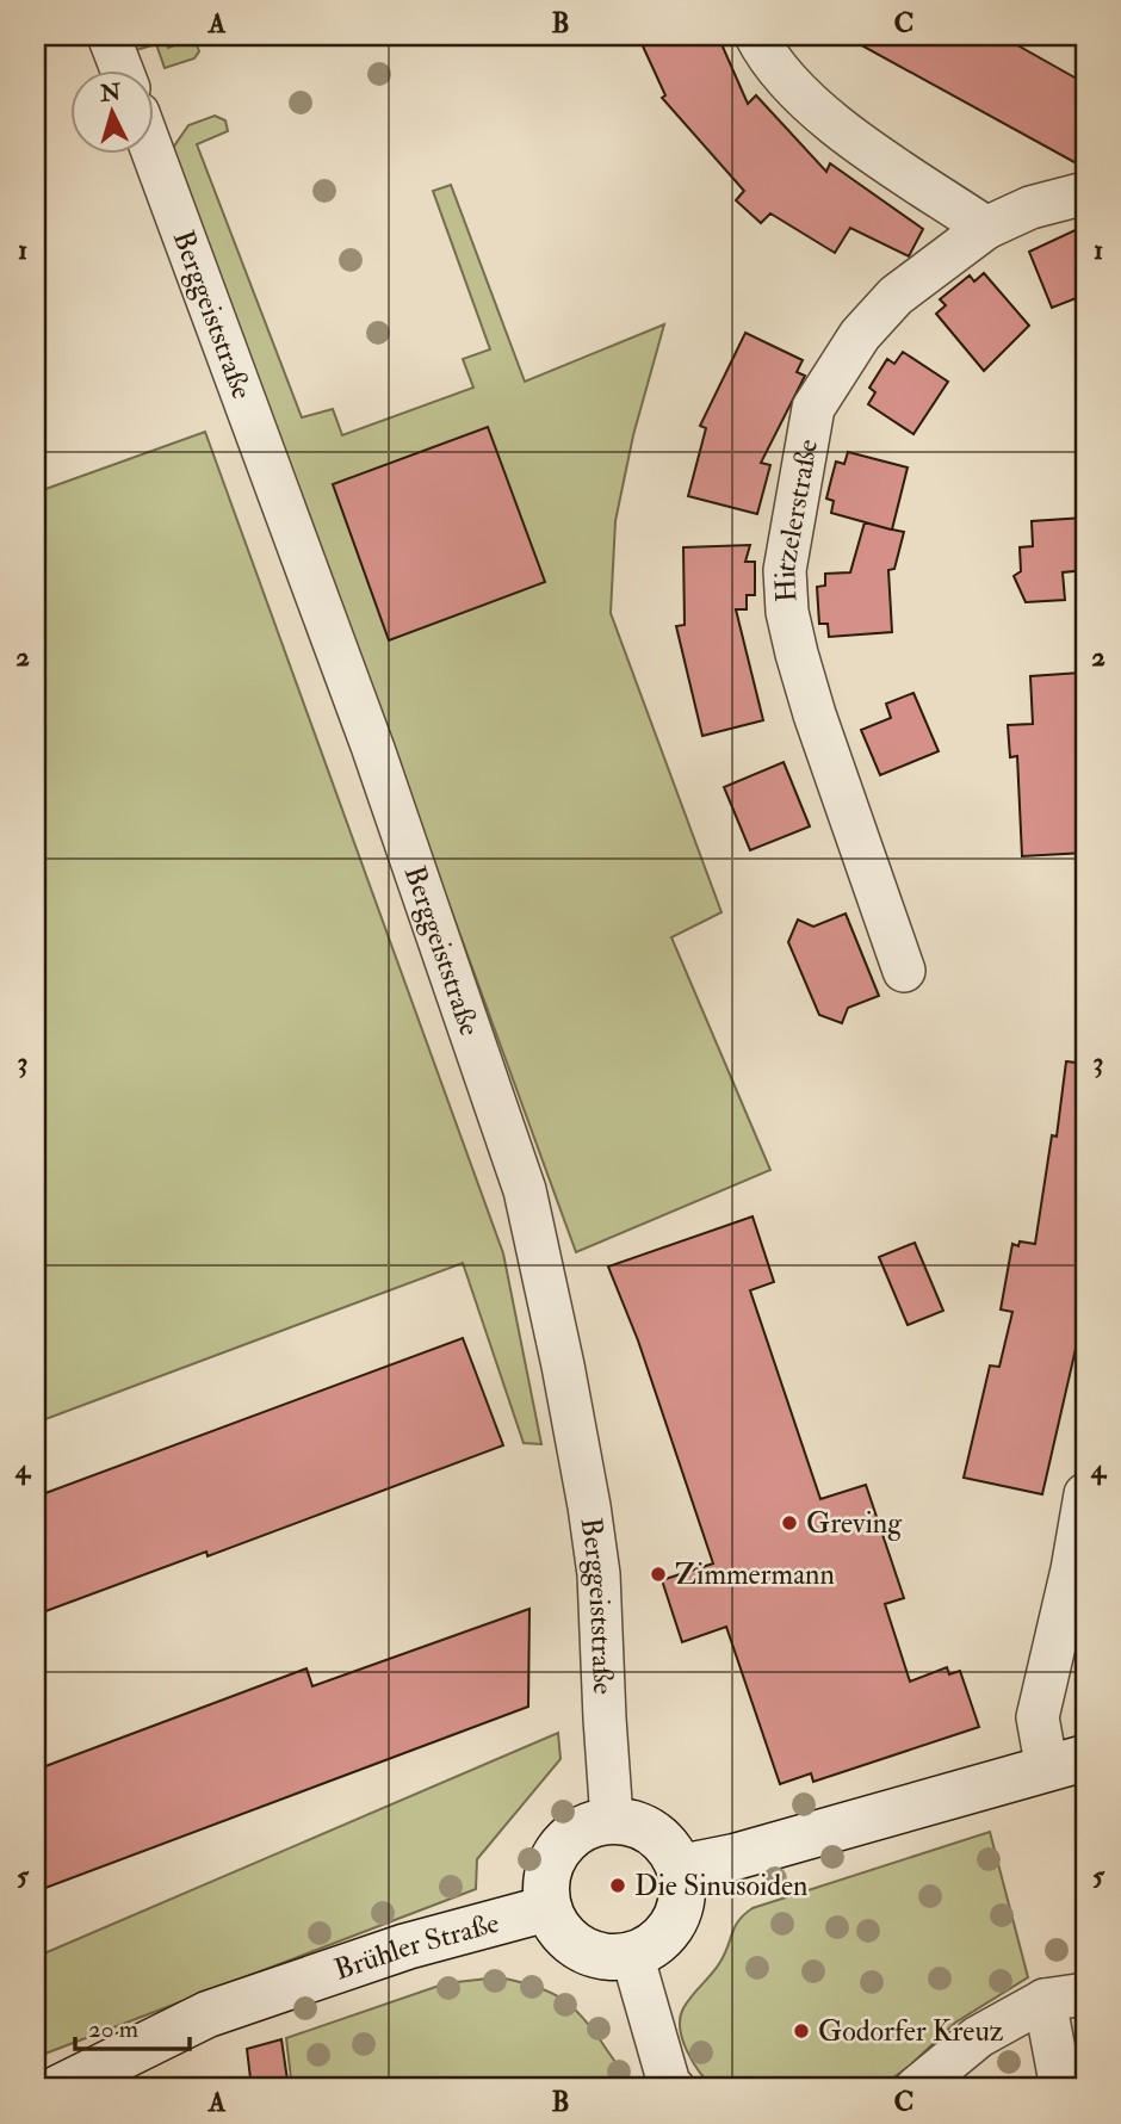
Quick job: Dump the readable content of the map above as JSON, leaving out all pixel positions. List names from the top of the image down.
{
  "streets": {
    "main road": ["Brühler Straße"],
    "street": ["Berggeiststraße", "Hitzelerstraße"]
  },
  "crossings": [
    ["Berggeiststraße", "Brühler Straße"]
  ],
  "places": [
    "Greving",
    "Zimmermann",
    "Die Sinusoiden",
    "Godorfer Kreuz"
  ],
  "scale_bar": "20 m",
  "north": "top",
  "grid": {
    "columns": ["A", "B", "C"],
    "rows": [
      "1",
      "2",
      "3",
      "4",
      "5"
    ]
  }
}
